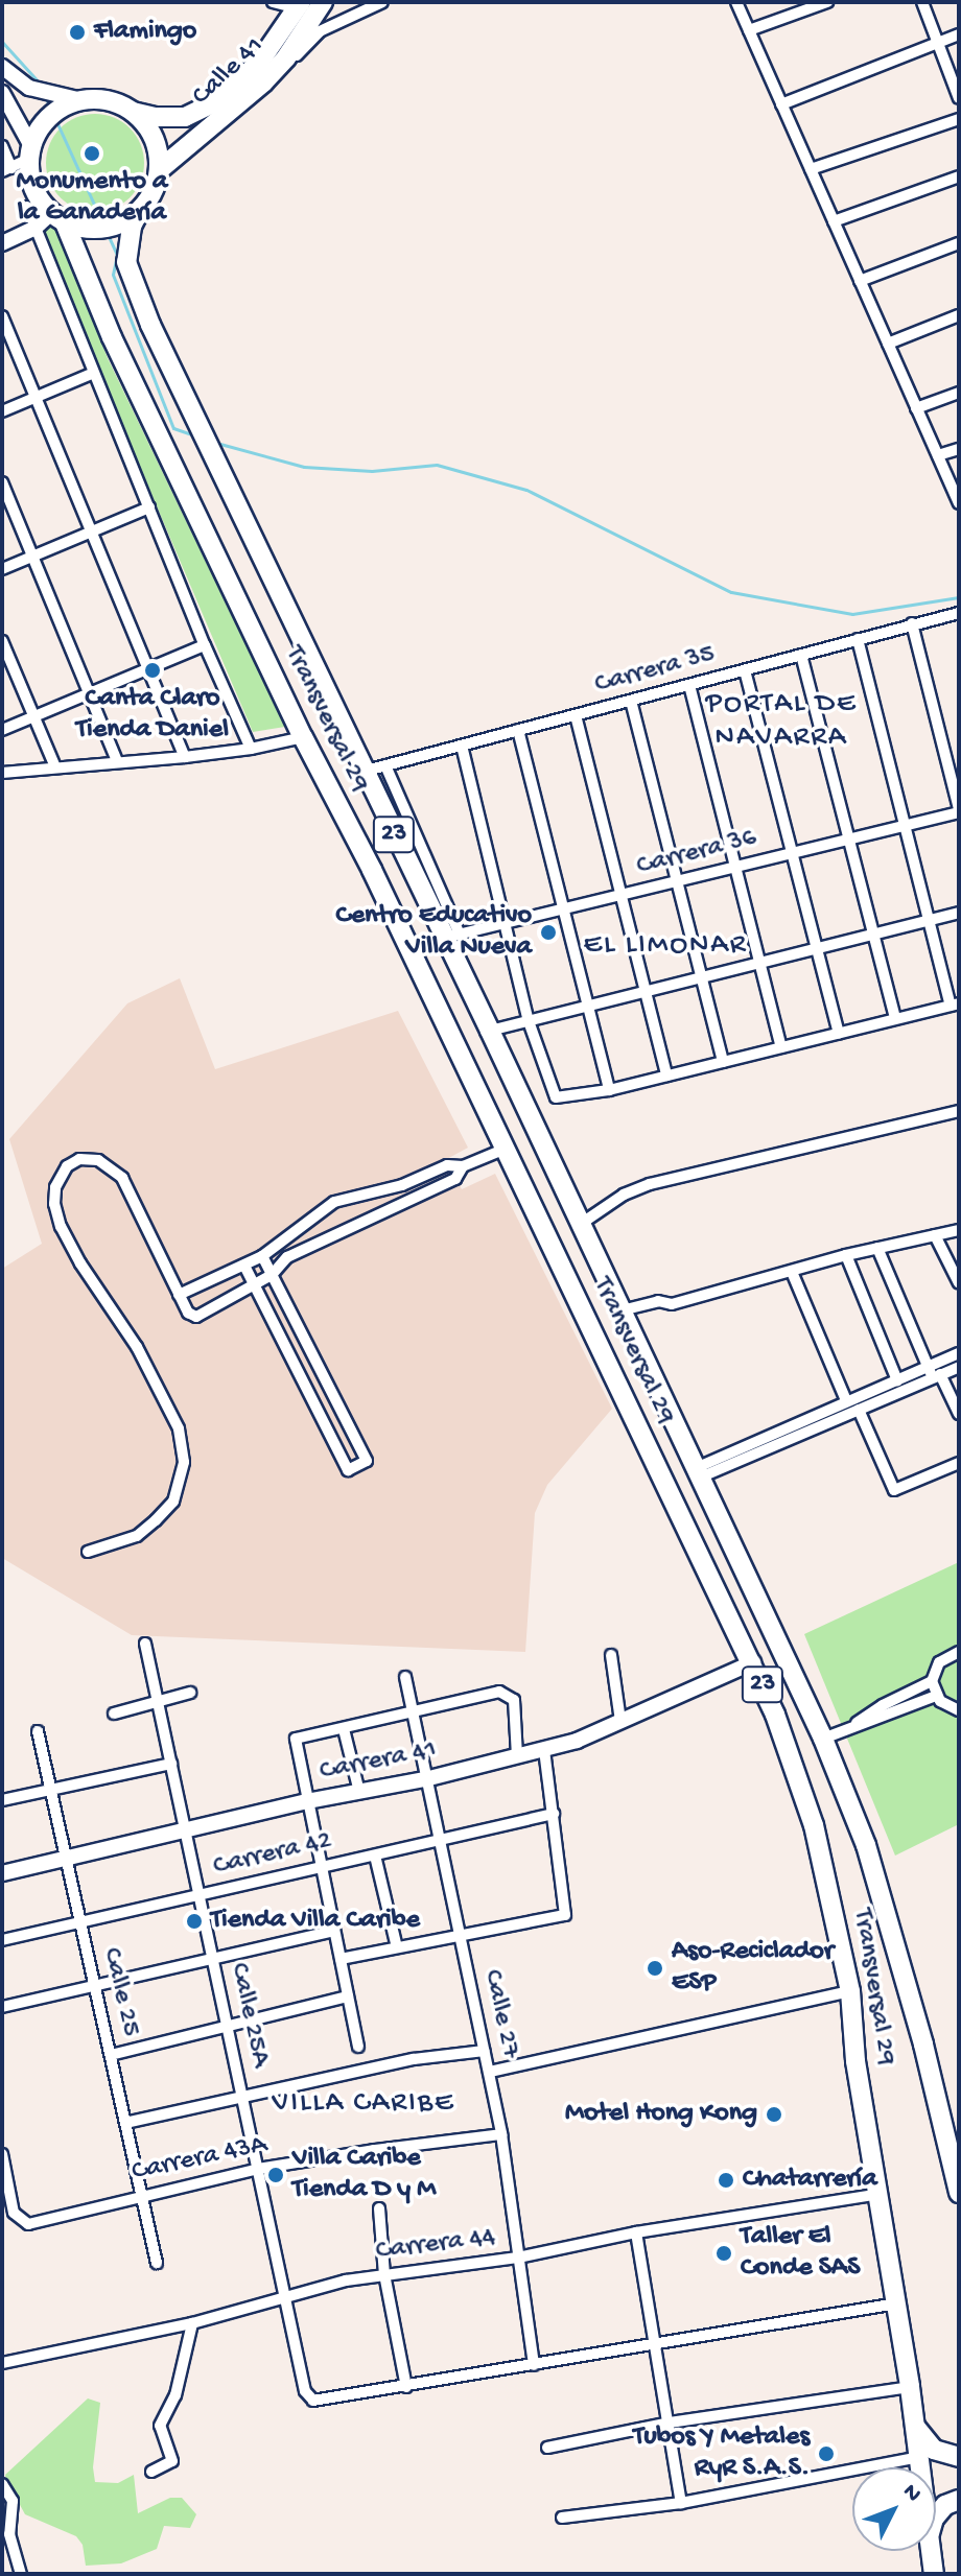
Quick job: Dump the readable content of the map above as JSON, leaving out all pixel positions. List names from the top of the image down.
{
  "streets": {
    "highway": ["Calle 41", "Transversal 29", "23"],
    "street": [
      "Carrera 35",
      "Carrera 36",
      "Carrera 41",
      "Carrera 42",
      "Calle 25",
      "Calle 27",
      "Calle 25A",
      "Carrera 43A",
      "Carrera 44"
    ]
  },
  "crossings": [
    ["Calle 41", "Transversal 29"],
    ["Calle 41", "23"],
    ["Carrera 35", "Transversal 29"],
    ["Transversal 29", "23"],
    ["Transversal 29", "Carrera 36"],
    ["Transversal 29", "Carrera 41"],
    ["Transversal 29", "Carrera 44"],
    ["Carrera 41", "Calle 25"],
    ["Carrera 41", "Calle 27"],
    ["Carrera 41", "Calle 25A"],
    ["Carrera 42", "Calle 25"],
    ["Carrera 42", "Calle 27"],
    ["Carrera 42", "Calle 25A"],
    ["Calle 25", "Carrera 43A"],
    ["Calle 27", "Carrera 43A"],
    ["Calle 27", "Carrera 44"],
    ["Calle 25A", "Carrera 43A"],
    ["Calle 25A", "Carrera 44"]
  ],
  "districts": ["PORTAL DE NAVARRA", "EL LIMONAR", "VILLA CARIBE"],
  "places": [
    "Flamingo",
    "Monumento a la Ganadería",
    "Canta Claro Tienda Daniel",
    "Centro Educativo Villa Nueva",
    "Tienda Villa Caribe",
    "Aso-Reciclador ESP",
    "Motel Hong Kong",
    "Villa Caribe Tienda D y M",
    "Chatarrería",
    "Taller El Conde SAS",
    "Tubos Y Metales RyR S.A.S."
  ],
  "north": "top right"
}
